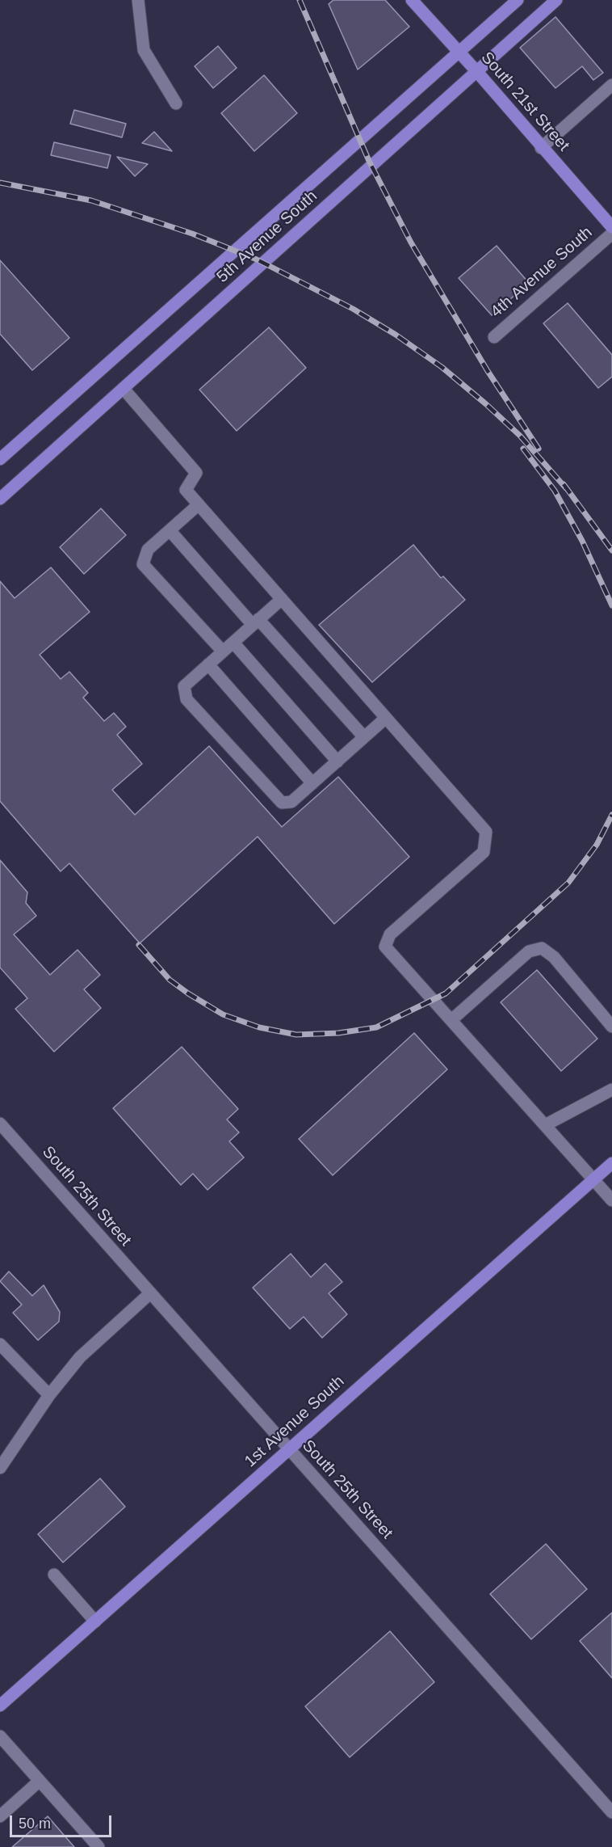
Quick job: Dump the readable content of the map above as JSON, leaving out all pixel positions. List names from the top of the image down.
{
  "streets": {
    "main road": ["South 21st Street", "5th Avenue South", "1st Avenue South"],
    "street": ["4th Avenue South", "South 25th Street"]
  },
  "crossings": [
    ["South 21st Street", "5th Avenue South"],
    ["South 25th Street", "1st Avenue South"]
  ],
  "scale_bar": "50 m"
}
